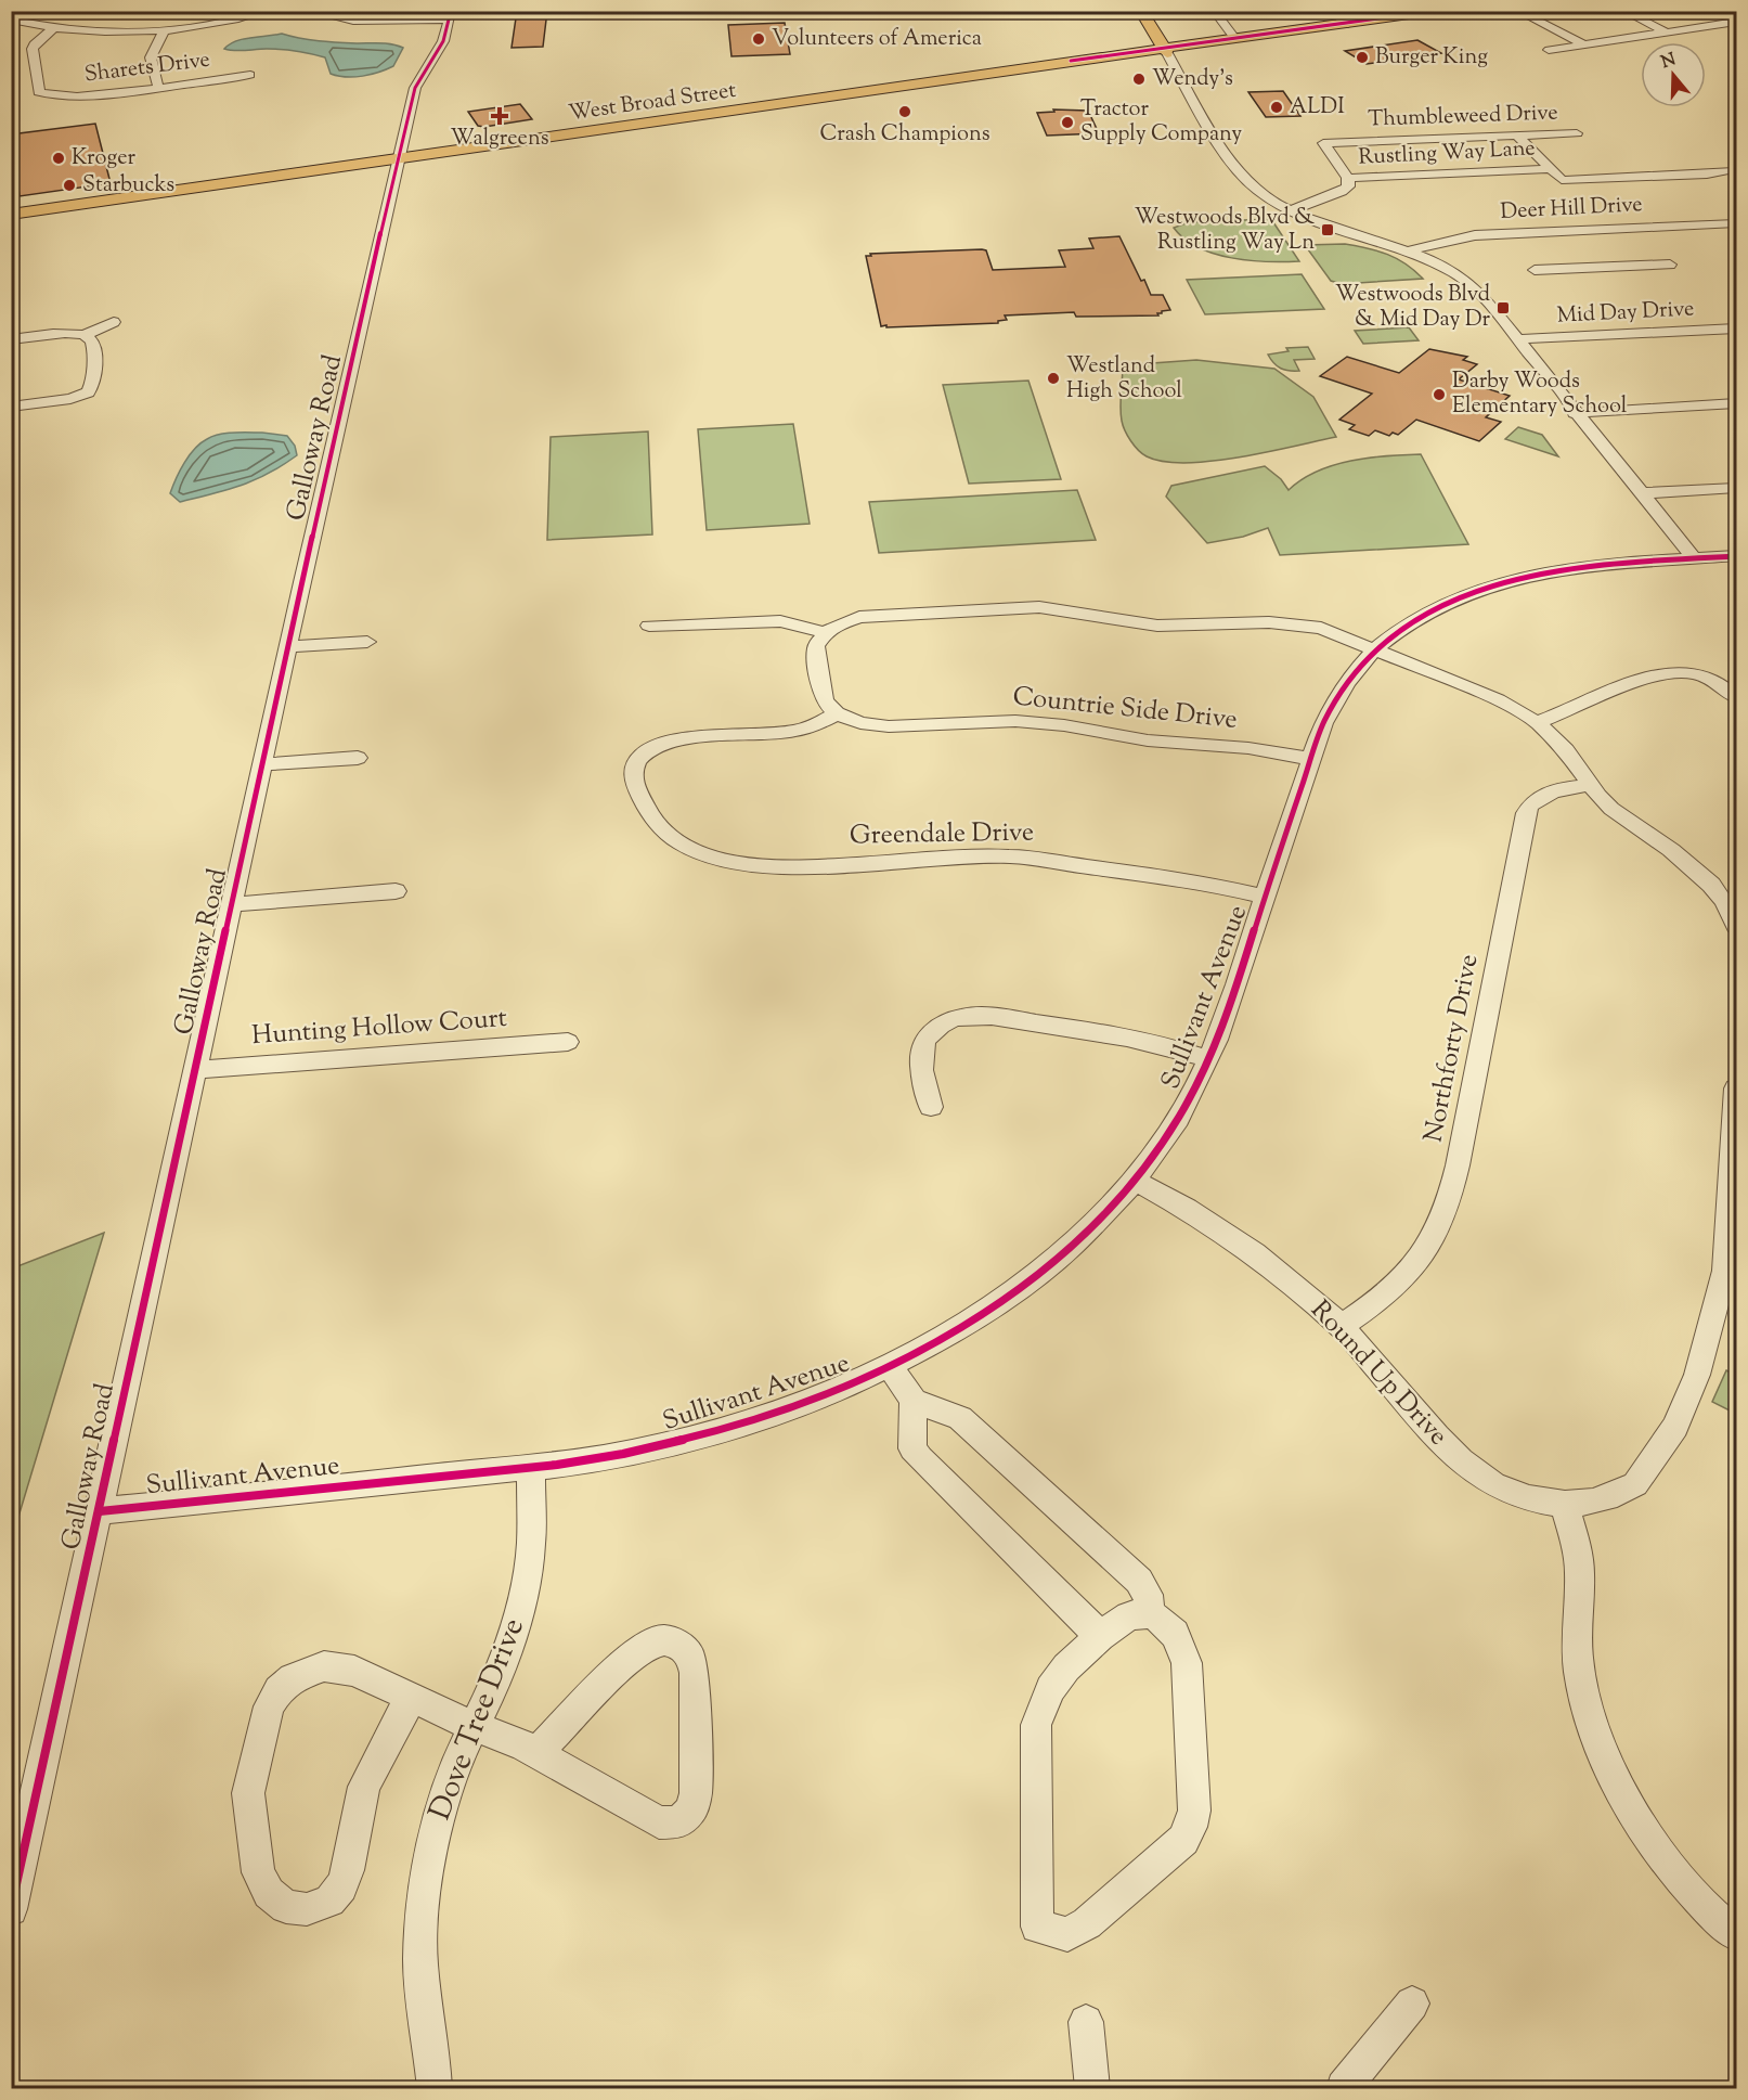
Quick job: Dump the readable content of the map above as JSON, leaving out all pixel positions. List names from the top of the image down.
{
  "streets": {
    "main road": ["West Broad Street"],
    "street": [
      "Sharets Drive",
      "Thumbleweed Drive",
      "Rustling Way Lane",
      "Deer Hill Drive",
      "Mid Day Drive",
      "Galloway Road",
      "Countrie Side Drive",
      "Greendale Drive",
      "Sullivant Avenue",
      "Hunting Hollow Court",
      "Northforty Drive",
      "Round Up Drive",
      "Dove Tree Drive"
    ]
  },
  "crossings": [
    ["West Broad Street", "Galloway Road"],
    ["Thumbleweed Drive", "Rustling Way Lane"],
    ["Galloway Road", "Sullivant Avenue"],
    ["Galloway Road", "Hunting Hollow Court"],
    ["Countrie Side Drive", "Greendale Drive"],
    ["Countrie Side Drive", "Sullivant Avenue"],
    ["Greendale Drive", "Sullivant Avenue"],
    ["Sullivant Avenue", "Round Up Drive"],
    ["Sullivant Avenue", "Dove Tree Drive"],
    ["Northforty Drive", "Round Up Drive"]
  ],
  "places": {
    "other": [
      "Volunteers of America",
      "Burger King",
      "Wendy's",
      "ALDI",
      "Crash Champions",
      "Tractor Supply Company",
      "Kroger",
      "Starbucks",
      "Westland High School",
      "Darby Woods Elementary School"
    ],
    "health": ["Walgreens"],
    "transit": ["Westwoods Blvd & Rustling Way Ln", "Westwoods Blvd & Mid Day Dr"]
  },
  "north": "top"
}
